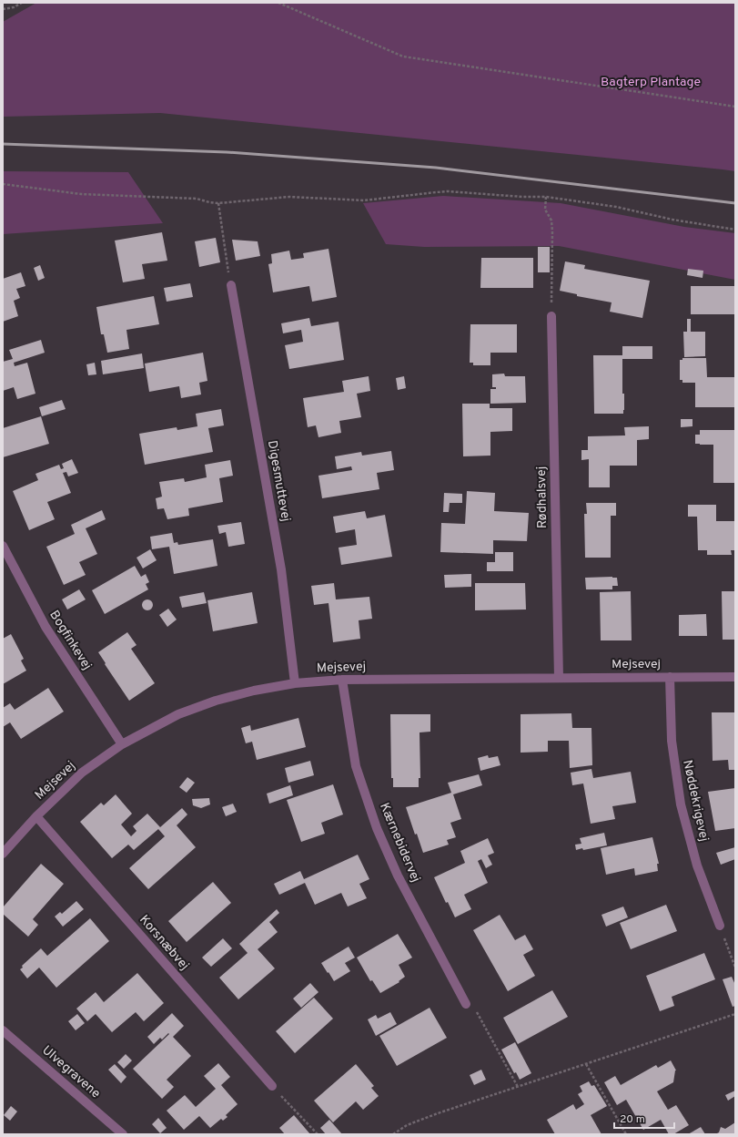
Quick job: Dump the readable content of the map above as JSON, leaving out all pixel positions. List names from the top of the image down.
{
  "streets": {
    "street": [
      "Digesmuttevej",
      "Rødhalsvej",
      "Bogfinkevej",
      "Mejsevej",
      "Nøddekrigevej",
      "Kærnebidervej",
      "Korsnæbvej",
      "Ulvegravene"
    ]
  },
  "crossings": [
    ["Digesmuttevej", "Mejsevej"],
    ["Rødhalsvej", "Mejsevej"],
    ["Bogfinkevej", "Mejsevej"],
    ["Mejsevej", "Nøddekrigevej"],
    ["Mejsevej", "Kærnebidervej"],
    ["Mejsevej", "Korsnæbvej"]
  ],
  "parks": ["Bagterp Plantage"],
  "scale_bar": "20 m"
}
